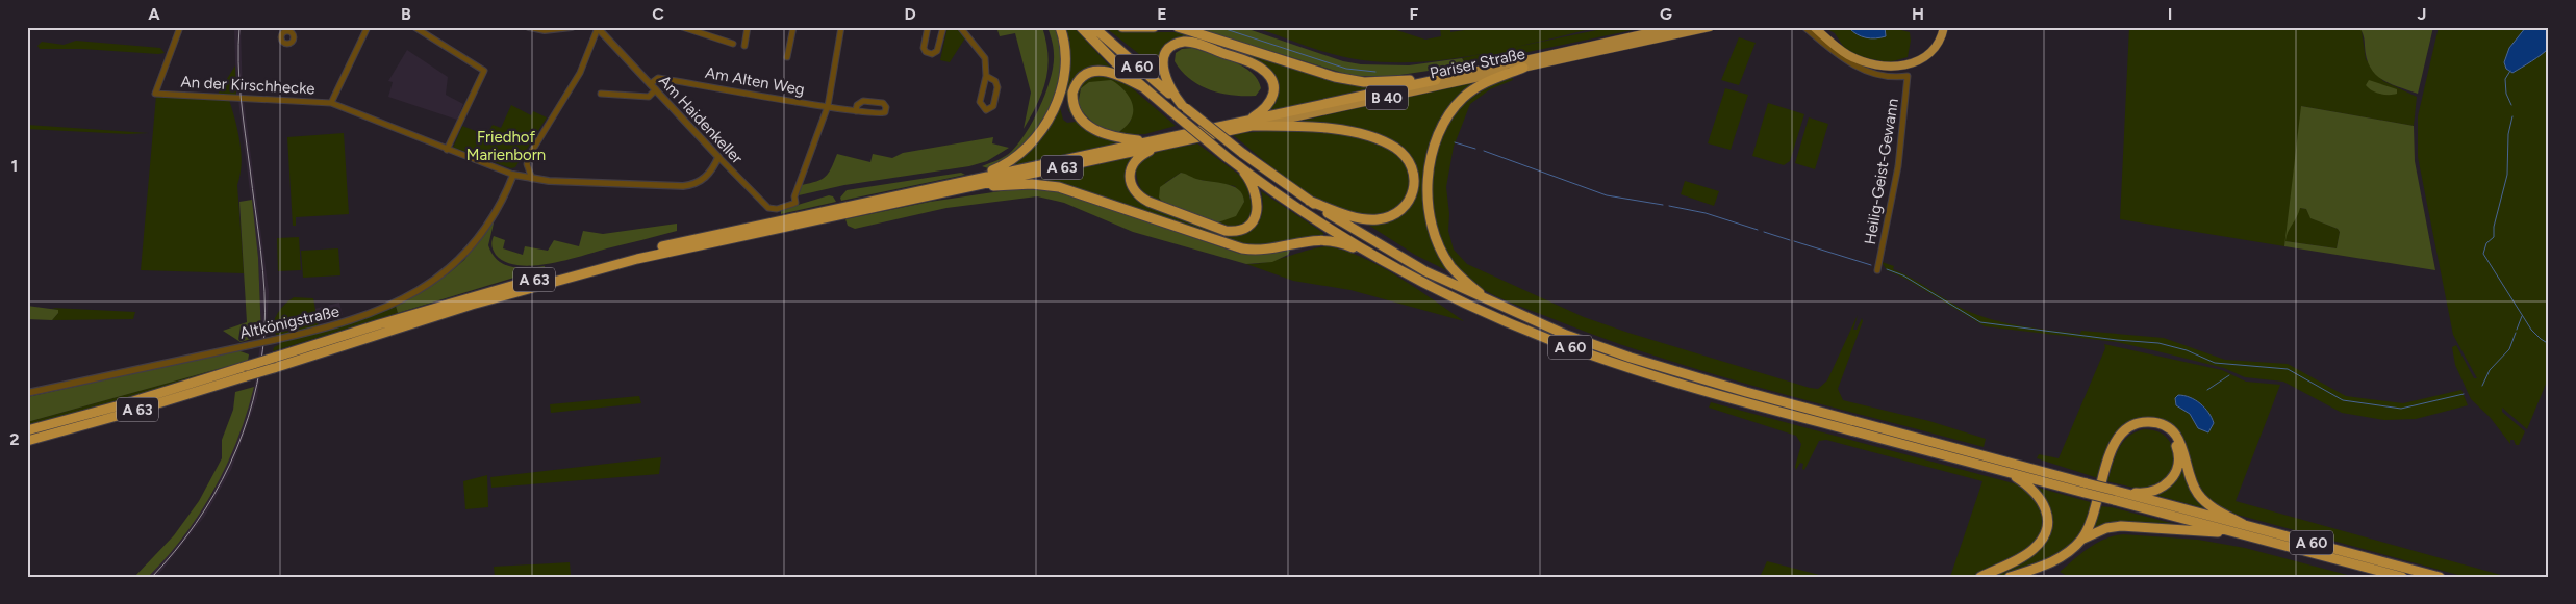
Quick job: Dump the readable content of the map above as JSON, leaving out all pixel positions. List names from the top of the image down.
{
  "streets": {
    "highway": [
      "Pariser Straße",
      "A 60",
      "B 40",
      "A 63"
    ],
    "street": [
      "Am Alten Weg",
      "An der Kirschhecke",
      "Am Haidenkeller",
      "Heilig-Geist-Gewann",
      "Altkönigstraße"
    ]
  },
  "crossings": [
    ["Pariser Straße", "A 63"],
    ["Am Alten Weg", "Am Haidenkeller"],
    ["An der Kirschhecke", "Altkönigstraße"]
  ],
  "parks": ["Friedhof Marienborn"],
  "grid": {
    "columns": [
      "A",
      "B",
      "C",
      "D",
      "E",
      "F",
      "G",
      "H",
      "I",
      "J"
    ],
    "rows": ["1", "2"]
  }
}
